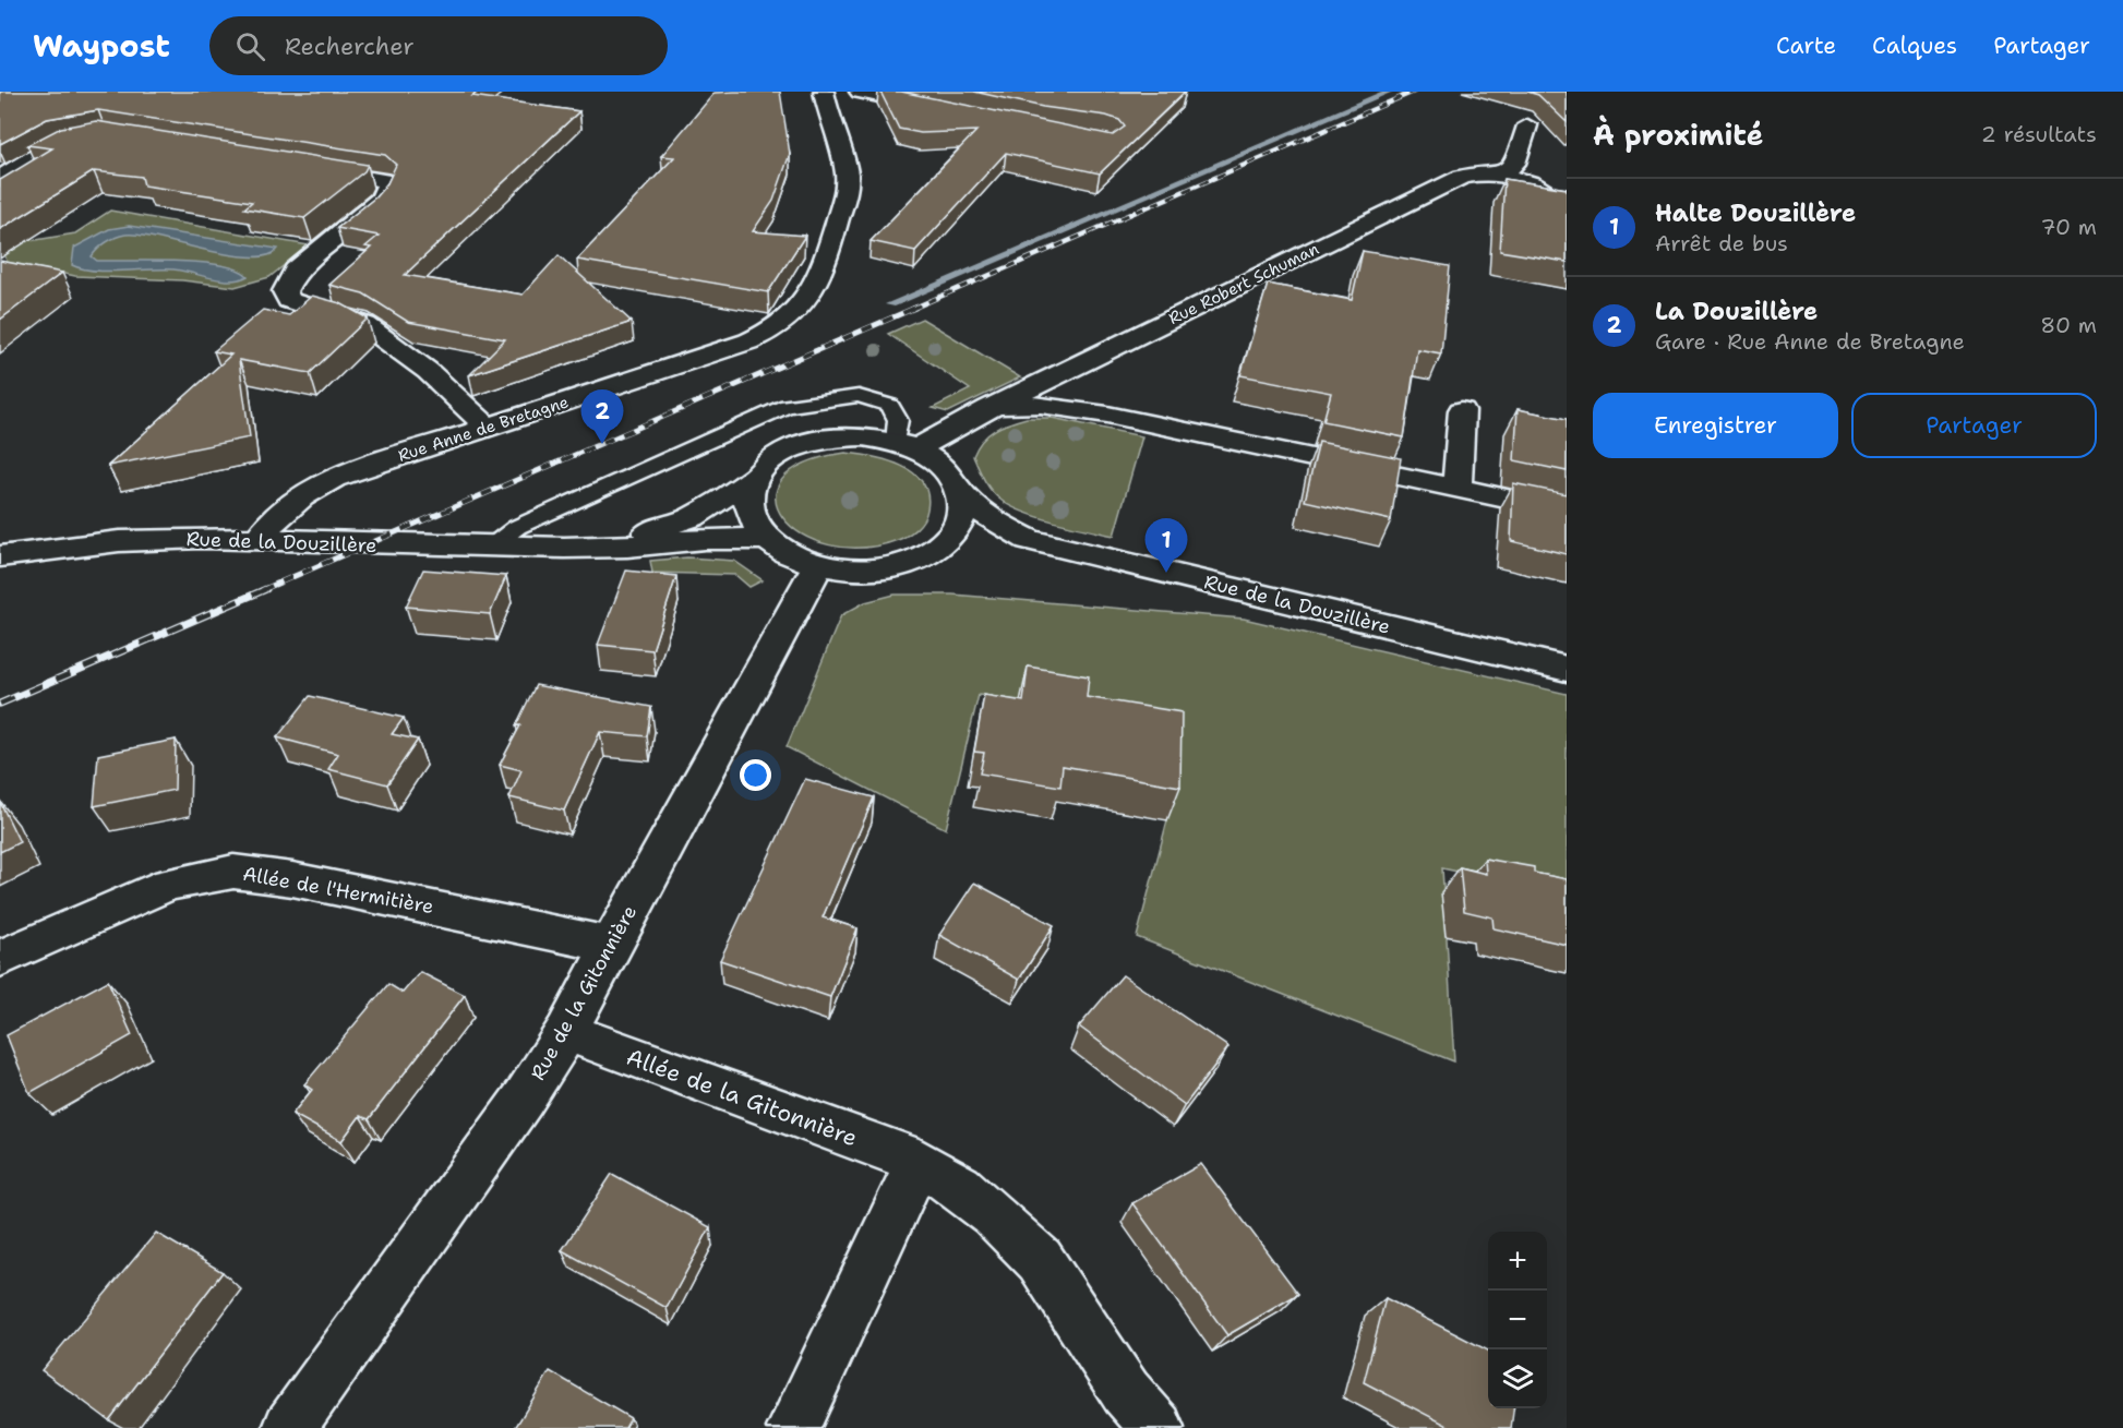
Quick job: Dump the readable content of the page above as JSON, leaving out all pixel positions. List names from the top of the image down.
{
  "streets": {
    "street": [
      "Rue Robert Schuman",
      "Rue Anne de Bretagne",
      "Rue de la Douzillère",
      "Allée de l'Hermitière",
      "Rue de la Gitonnière",
      "Allée de la Gitonnière"
    ]
  },
  "crossings": [
    ["Rue Robert Schuman", "Rue de la Douzillère"],
    ["Rue Robert Schuman", "Rue de la Gitonnière"],
    ["Rue Anne de Bretagne", "Rue de la Douzillère"],
    ["Rue de la Douzillère", "Rue de la Gitonnière"],
    ["Allée de l'Hermitière", "Rue de la Gitonnière"],
    ["Rue de la Gitonnière", "Allée de la Gitonnière"]
  ],
  "page": {
    "header": "Waypost",
    "search": "Rechercher",
    "nav": ["Carte", "Calques", "Partager"],
    "heading": ["À proximité", "2 résultats"],
    "list": [
      {
        "mark": "1",
        "name": "Halte Douzillère",
        "note": "Arrêt de bus",
        "value": "70 m"
      },
      {
        "mark": "2",
        "name": "La Douzillère",
        "note": "Gare · Rue Anne de Bretagne",
        "value": "80 m"
      }
    ],
    "buttons": ["Enregistrer", "Partager"],
    "pins": ["2", "1"],
    "map_buttons": ["+", "−"]
  }
}
